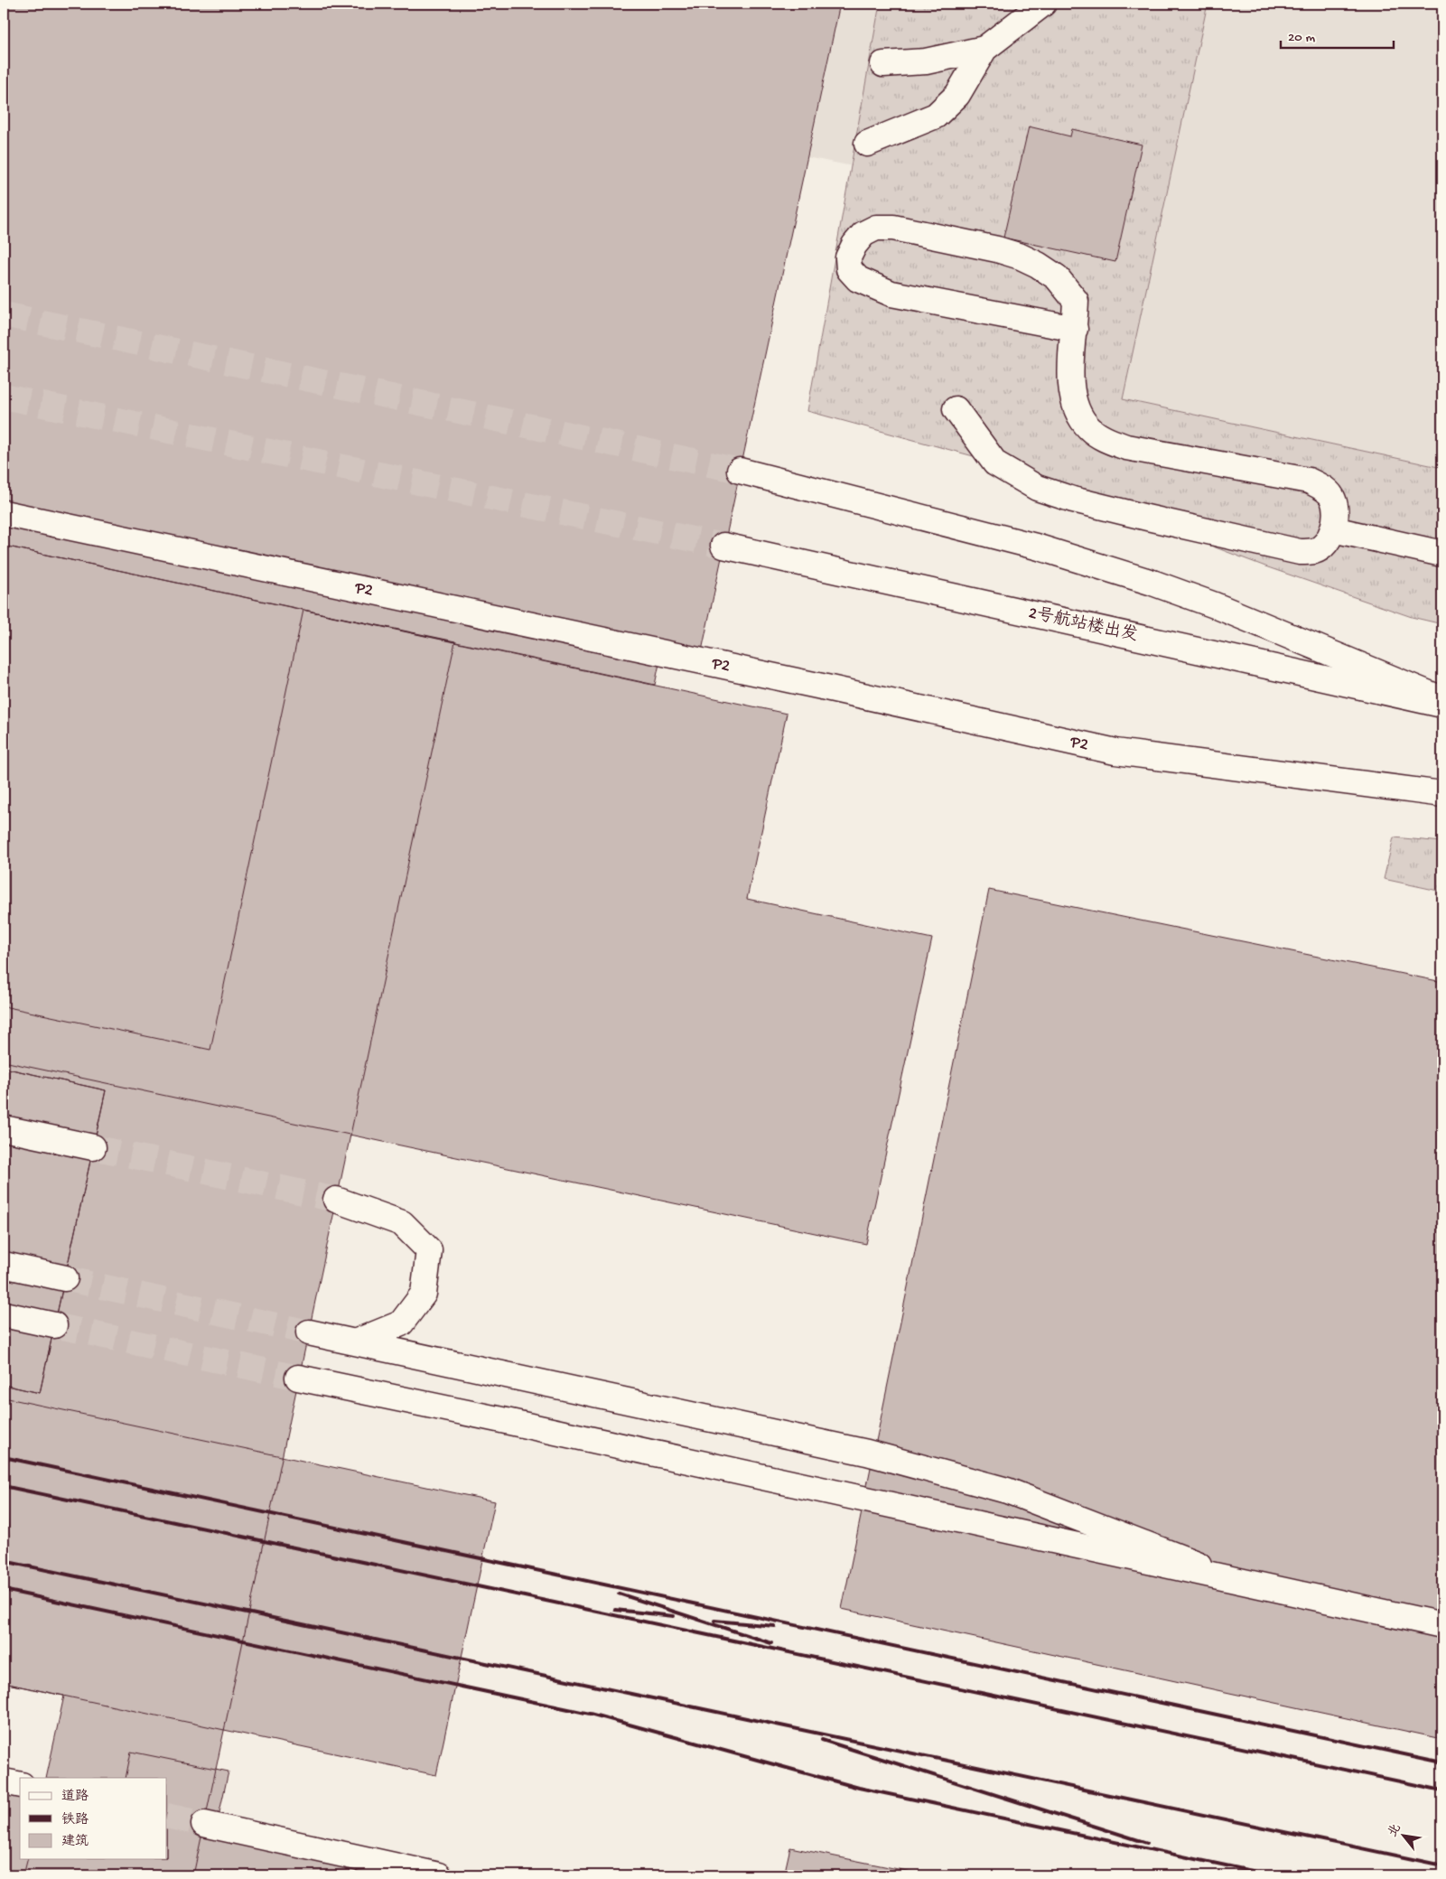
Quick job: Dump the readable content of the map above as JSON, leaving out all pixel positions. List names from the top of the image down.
{
  "streets": {
    "main road": ["P2", "2号航站楼出发"]
  },
  "legend": ["道路", "铁路", "建筑"],
  "scale_bar": "20 m",
  "north": "top left"
}
